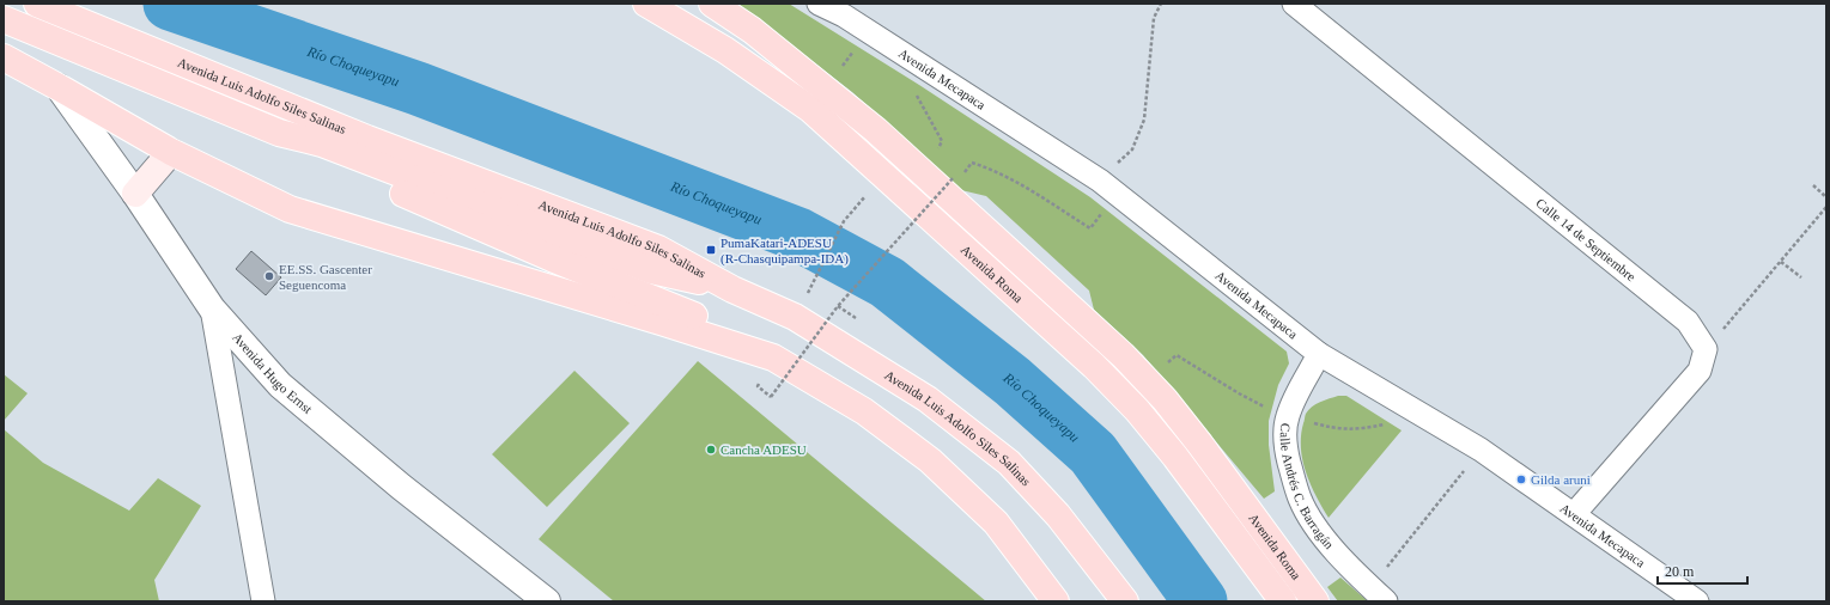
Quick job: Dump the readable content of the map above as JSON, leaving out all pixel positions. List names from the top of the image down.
{
  "streets": {
    "main road": ["Avenida Luis Adolfo Siles Salinas", "Avenida Roma"],
    "street": [
      "Avenida Mecapaca",
      "Calle 14 de Septiembre",
      "Avenida Hugo Ernst",
      "Calle Andrés C. Barragán"
    ]
  },
  "crossings": [
    ["Avenida Mecapaca", "Calle Andrés C. Barragán"]
  ],
  "water": ["Río Choqueyapu"],
  "places": {
    "transit": ["PumaKatari-ADESU (R-Chasquipampa-IDA)"],
    "other": ["EE.SS. Gascenter Seguencoma", "Cancha ADESU", "Gilda aruni"]
  },
  "scale_bar": "20 m"
}
